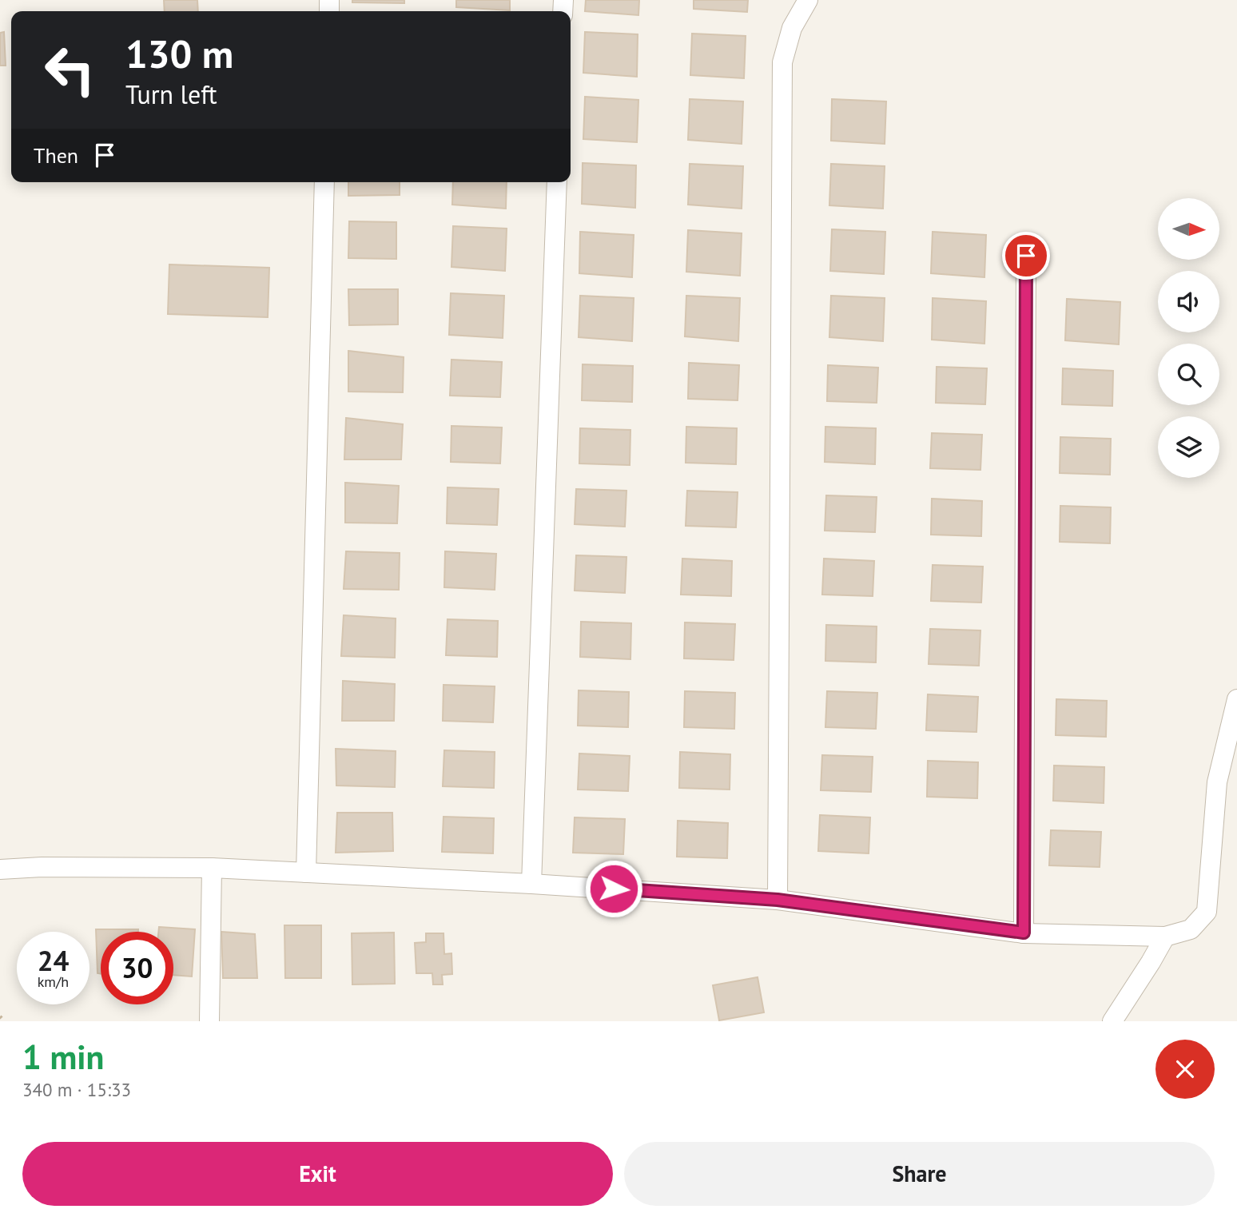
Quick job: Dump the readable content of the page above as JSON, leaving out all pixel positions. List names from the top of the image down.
{
  "north": "right",
  "page": {
    "turn": ["130 m", "Turn left"],
    "then": "Then",
    "speed": "24 km/h",
    "limit": "30",
    "heading": ["1 min", "340 m · 15:33"],
    "buttons": ["Exit", "Share"]
  }
}
